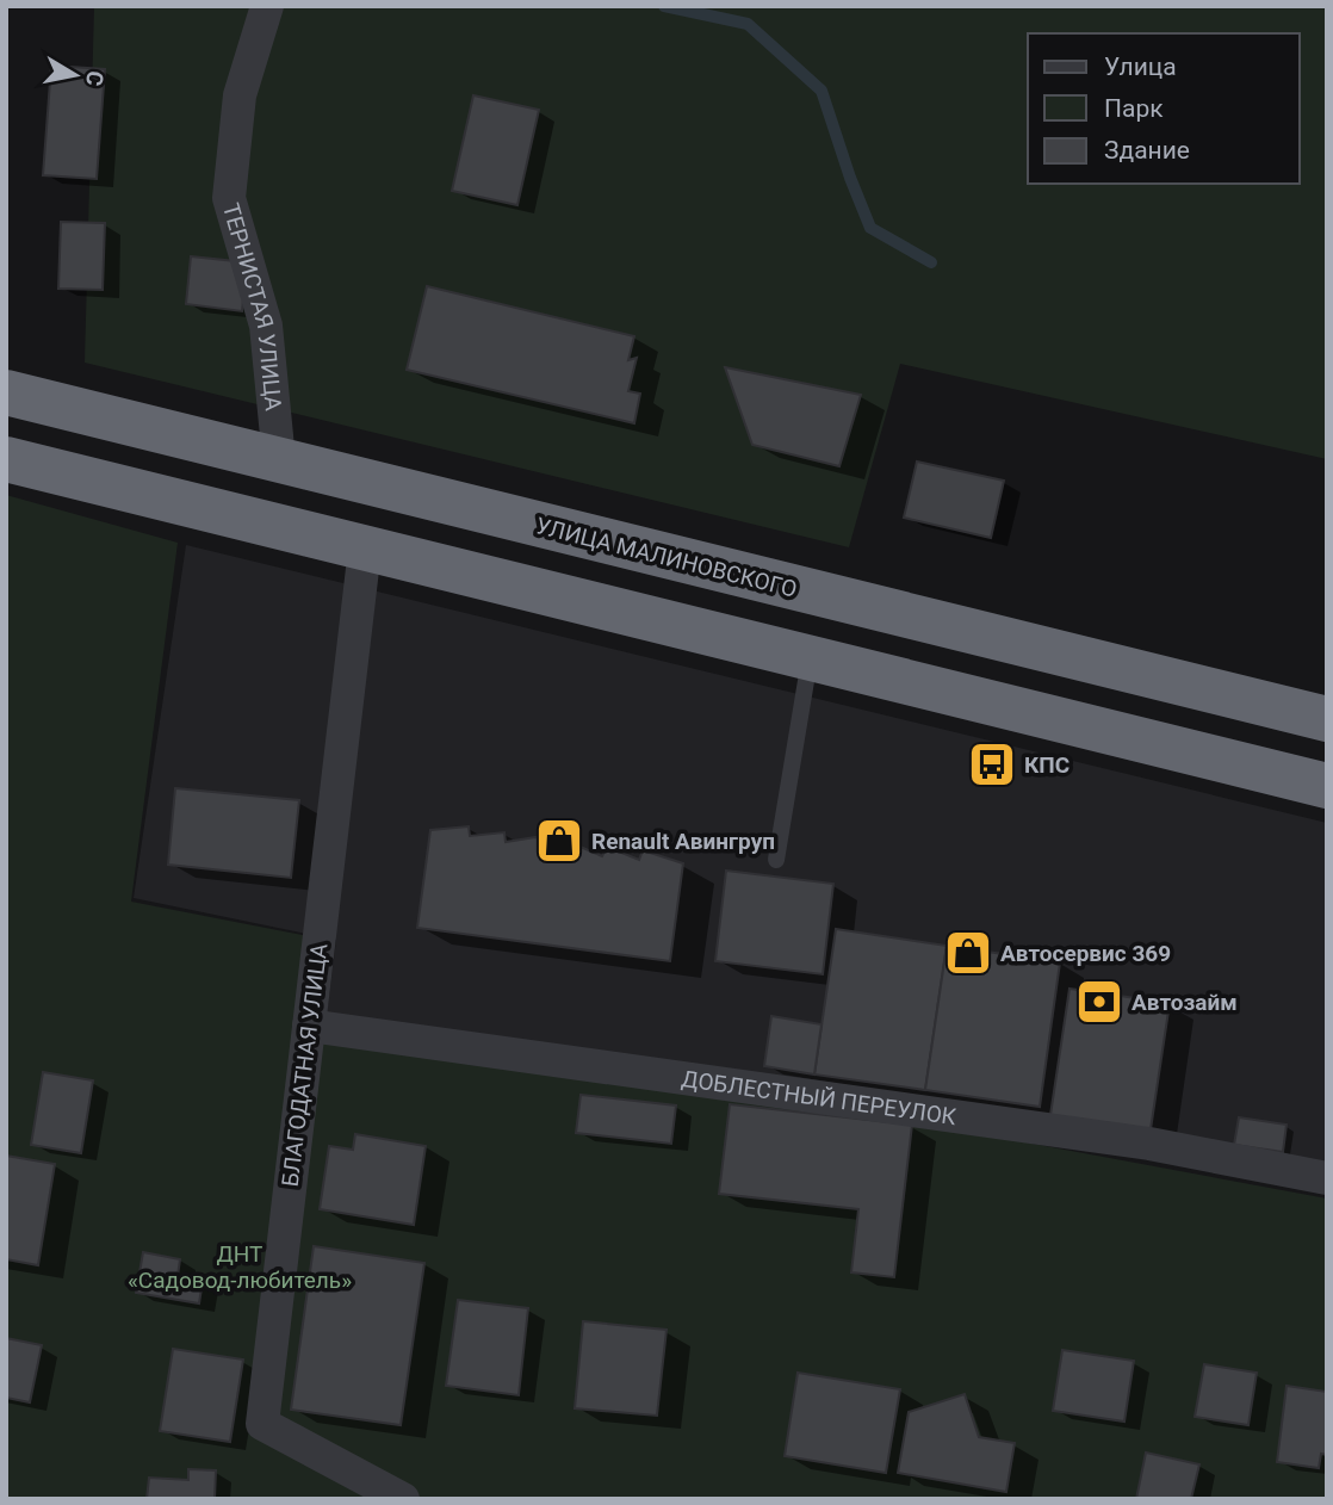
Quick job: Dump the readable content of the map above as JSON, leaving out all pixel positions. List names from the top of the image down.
{
  "streets": {
    "highway": ["УЛИЦА МАЛИНОВСКОГО"],
    "street": ["ТЕРНИСТАЯ УЛИЦА", "БЛАГОДАТНАЯ УЛИЦА", "ДОБЛЕСТНЫЙ ПЕРЕУЛОК"]
  },
  "crossings": [
    ["ТЕРНИСТАЯ УЛИЦА", "УЛИЦА МАЛИНОВСКОГО"],
    ["БЛАГОДАТНАЯ УЛИЦА", "ДОБЛЕСТНЫЙ ПЕРЕУЛОК"]
  ],
  "parks": ["ДНТ «Садовод-любитель»"],
  "places": {
    "bus stop": ["КПС"],
    "shop": ["Renault Авингруп", "Автосервис 369"],
    "bank": ["Автозайм"]
  },
  "legend": ["Улица", "Парк", "Здание"],
  "north": "right"
}
